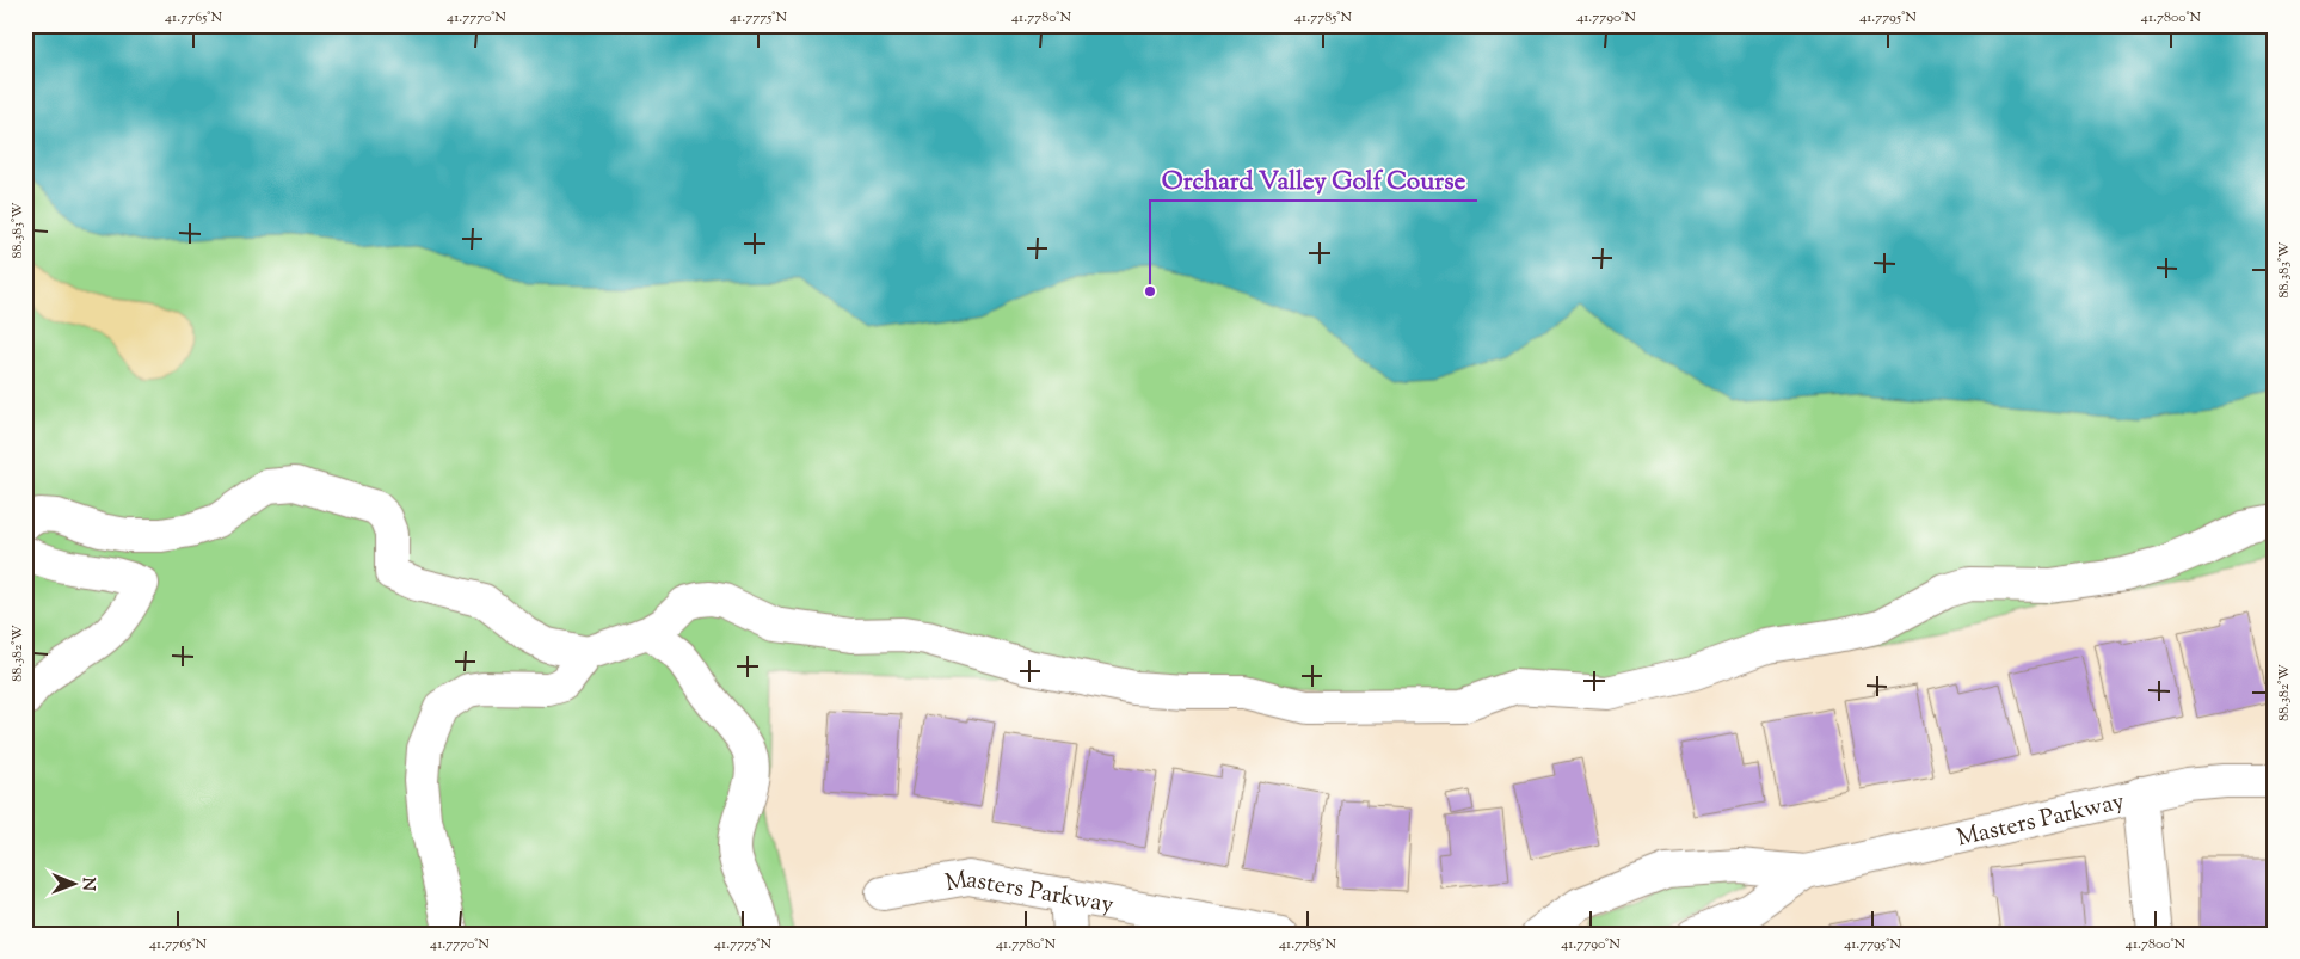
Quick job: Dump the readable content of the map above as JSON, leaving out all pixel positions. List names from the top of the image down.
{
  "streets": {
    "street": ["Masters Parkway"]
  },
  "places": ["Orchard Valley Golf Course"],
  "north": "right",
  "coordinates": [
    "41.7765°N",
    "41.7770°N",
    "41.7775°N",
    "41.7780°N",
    "41.7785°N",
    "41.7790°N",
    "41.7795°N",
    "41.7800°N",
    "88.383°W",
    "88.382°W"
  ]
}
